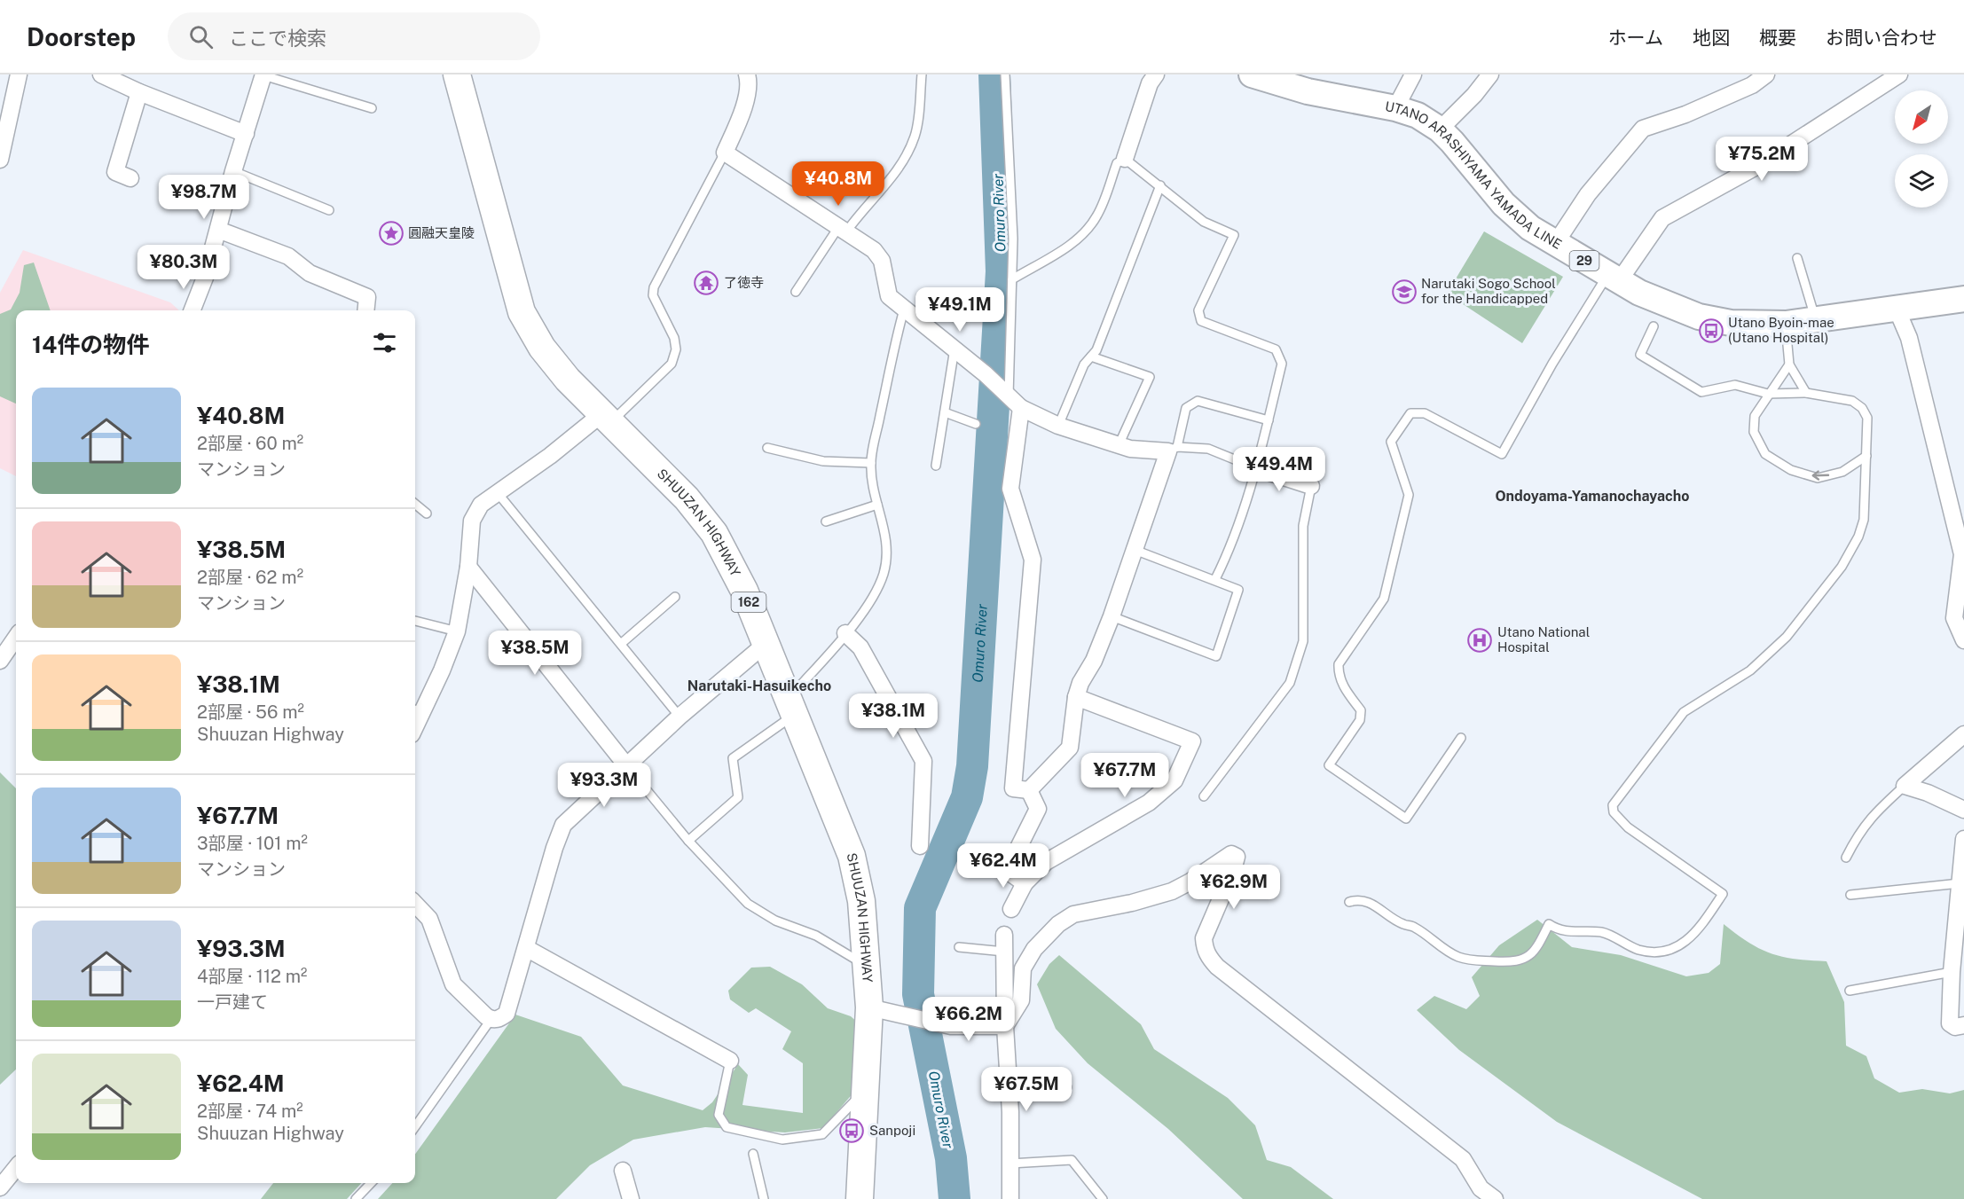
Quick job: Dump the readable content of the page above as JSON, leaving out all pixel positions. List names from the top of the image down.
{
  "streets": {
    "highway": ["SHUUZAN HIGHWAY", "162"],
    "main road": ["UTANO ARASHIYAMA YAMADA LINE", "29"]
  },
  "districts": ["Ondoyama-Yamanochayacho", "Narutaki-Hasuikecho"],
  "water": ["Omuro River"],
  "places": {
    "place": ["圓融天皇陵"],
    "temple": ["了徳寺"],
    "school or university": ["Narutaki Sogo School for the Handicapped"],
    "bus stop": ["Utano Byoin-mae (Utano Hospital)", "Sanpoji"],
    "hospital": ["Utano National Hospital"]
  },
  "north": "bottom left",
  "page": {
    "header": "Doorstep",
    "search": "ここで検索",
    "nav": [
      "ホーム",
      "地図",
      "概要",
      "お問い合わせ"
    ],
    "price": [
      "¥75.2M",
      "¥40.8M",
      "¥98.7M",
      "¥80.3M",
      "¥49.1M",
      "¥49.4M",
      "¥38.5M",
      "¥38.1M",
      "¥67.7M",
      "¥93.3M",
      "¥62.4M",
      "¥62.9M",
      "¥66.2M",
      "¥67.5M"
    ],
    "heading": "14件の物件",
    "list": [
      {
        "name": "¥40.8M",
        "note": "2部屋 · 60 m² · マンション"
      },
      {
        "name": "¥38.5M",
        "note": "2部屋 · 62 m² · マンション"
      },
      {
        "name": "¥38.1M",
        "note": "2部屋 · 56 m² · Shuuzan Highway"
      },
      {
        "name": "¥67.7M",
        "note": "3部屋 · 101 m² · マンション"
      },
      {
        "name": "¥93.3M",
        "note": "4部屋 · 112 m² · 一戸建て"
      },
      {
        "name": "¥62.4M",
        "note": "2部屋 · 74 m² · Shuuzan Highway"
      }
    ]
  }
}
